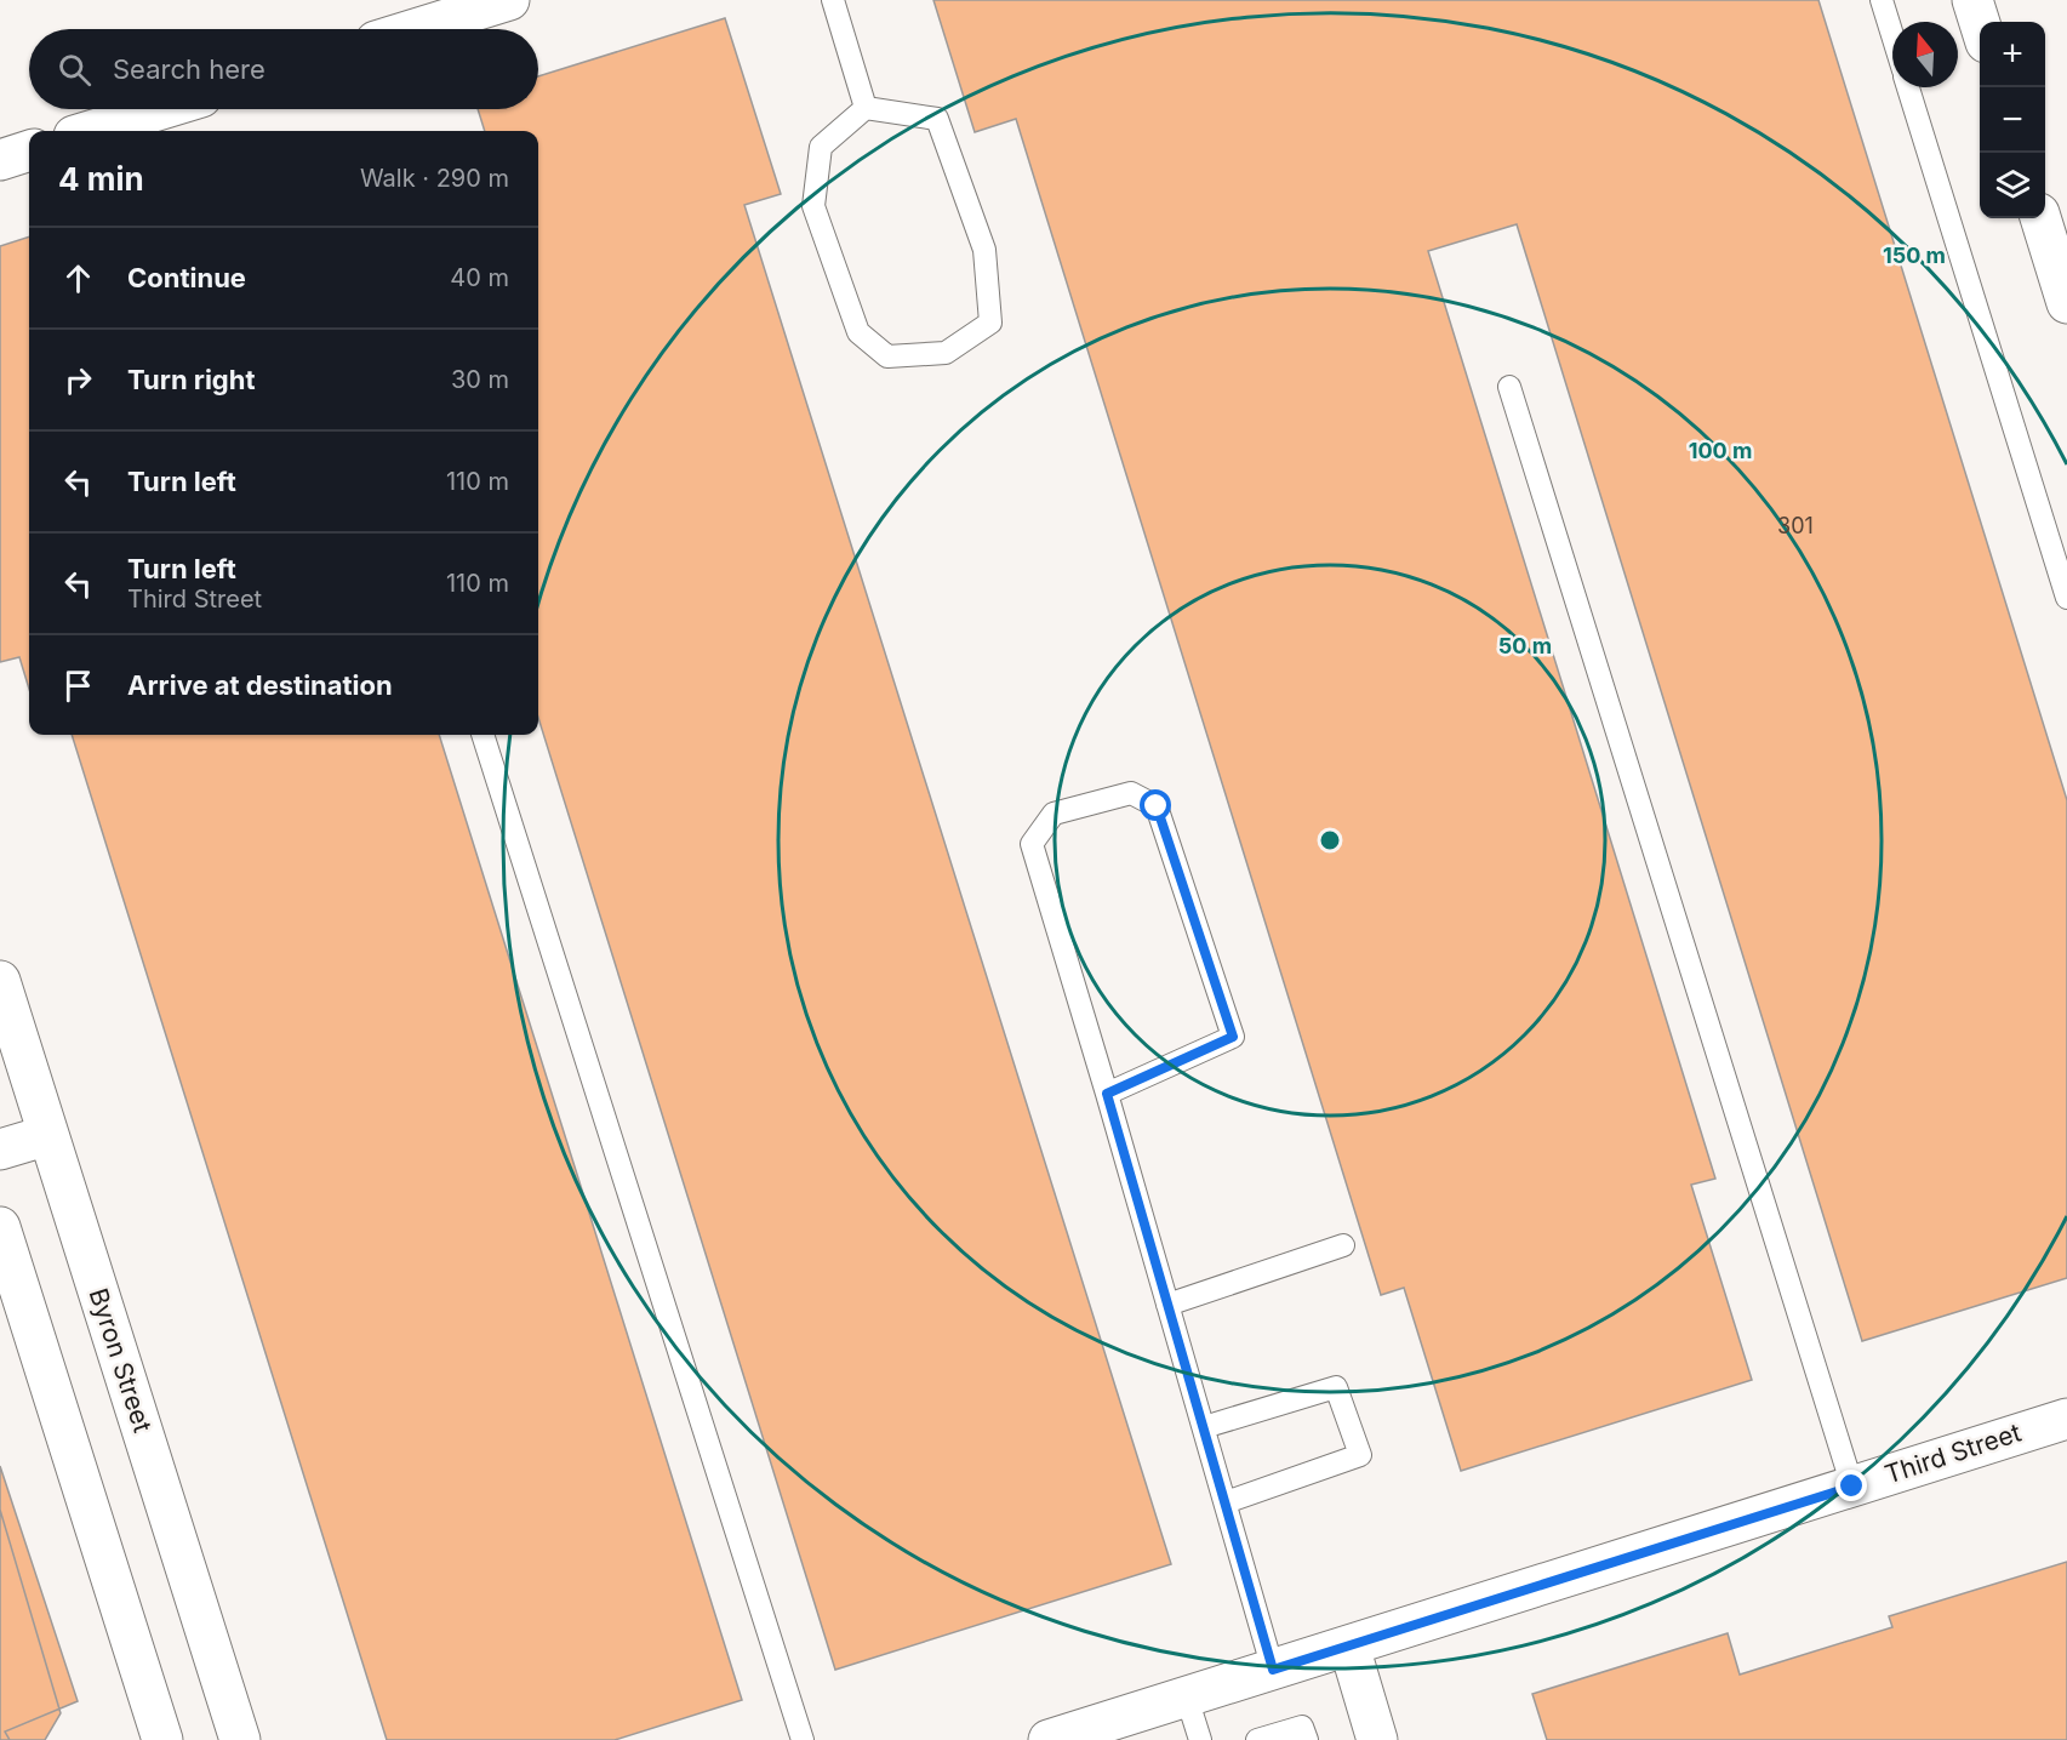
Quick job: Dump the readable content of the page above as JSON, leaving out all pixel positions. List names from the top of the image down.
{
  "streets": {
    "street": ["Byron Street", "Third Street"]
  },
  "house_numbers": ["301"],
  "north": "top",
  "page": {
    "map_buttons": ["+", "−"],
    "search": "Search here",
    "heading": ["4 min", "Walk · 290 m"],
    "list": [
      ["Continue", "40 m"],
      ["Turn right", "30 m"],
      ["Turn left", "110 m"],
      ["Turn left", "Third Street", "110 m"],
      "Arrive at destination"
    ]
  },
  "rings": ["150 m", "100 m", "50 m"]
}
